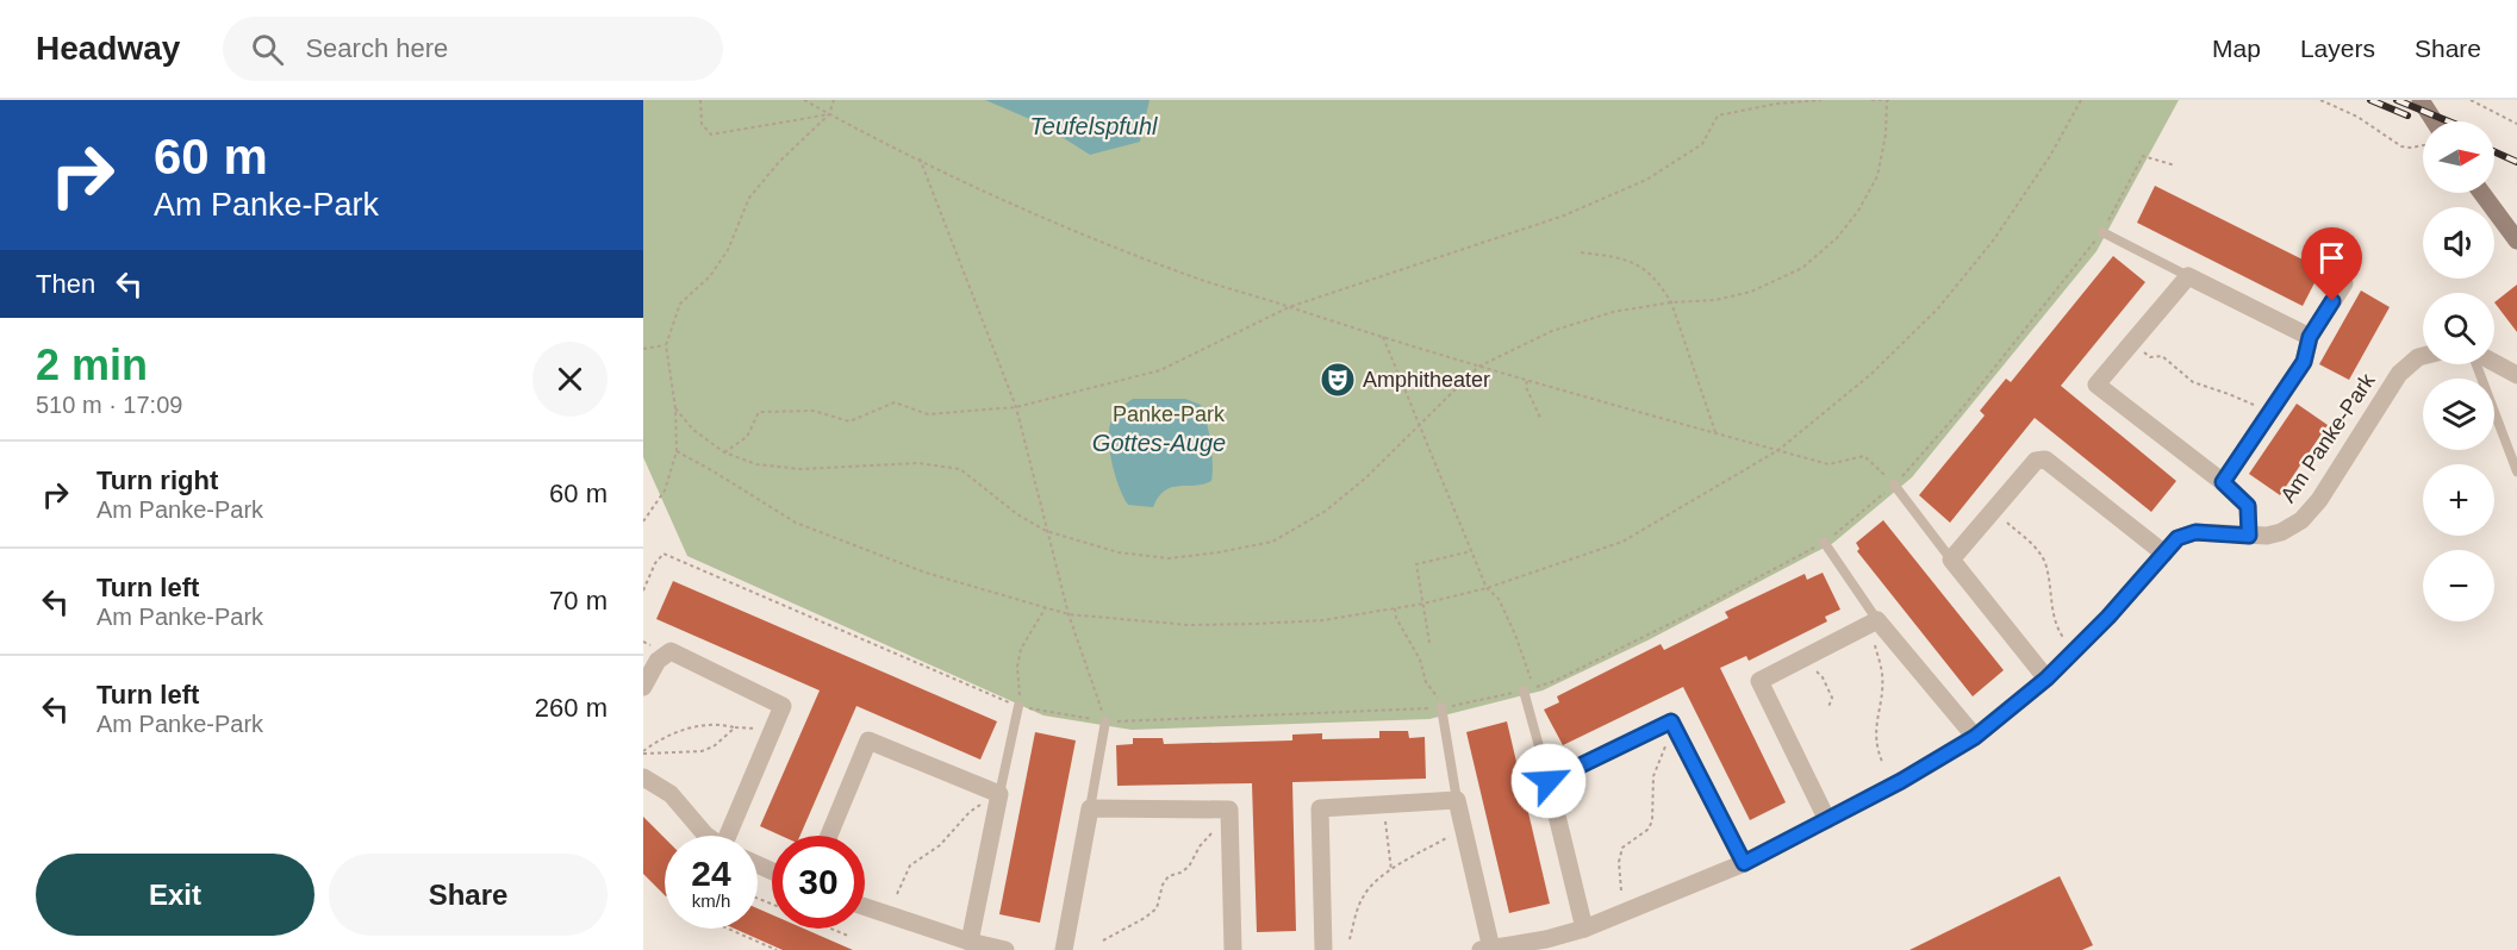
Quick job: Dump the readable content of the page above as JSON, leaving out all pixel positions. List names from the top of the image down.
{
  "streets": {
    "street": ["Am Panke-Park"]
  },
  "water": ["Teufelspfuhl", "Gottes-Auge"],
  "parks": ["Panke-Park"],
  "places": {
    "theatre": ["Amphitheater"]
  },
  "north": "right",
  "page": {
    "header": "Headway",
    "search": "Search here",
    "nav": ["Map", "Layers", "Share"],
    "turn": ["60 m", "Am Panke-Park"],
    "map_buttons": ["+", "−"],
    "then": "Then",
    "heading": ["2 min", "510 m · 17:09"],
    "list": [
      {
        "name": "Turn right",
        "note": "Am Panke-Park",
        "value": "60 m"
      },
      {
        "name": "Turn left",
        "note": "Am Panke-Park",
        "value": "70 m"
      },
      {
        "name": "Turn left",
        "note": "Am Panke-Park",
        "value": "260 m"
      }
    ],
    "speed": "24 km/h",
    "limit": "30",
    "buttons": ["Exit", "Share"]
  }
}
